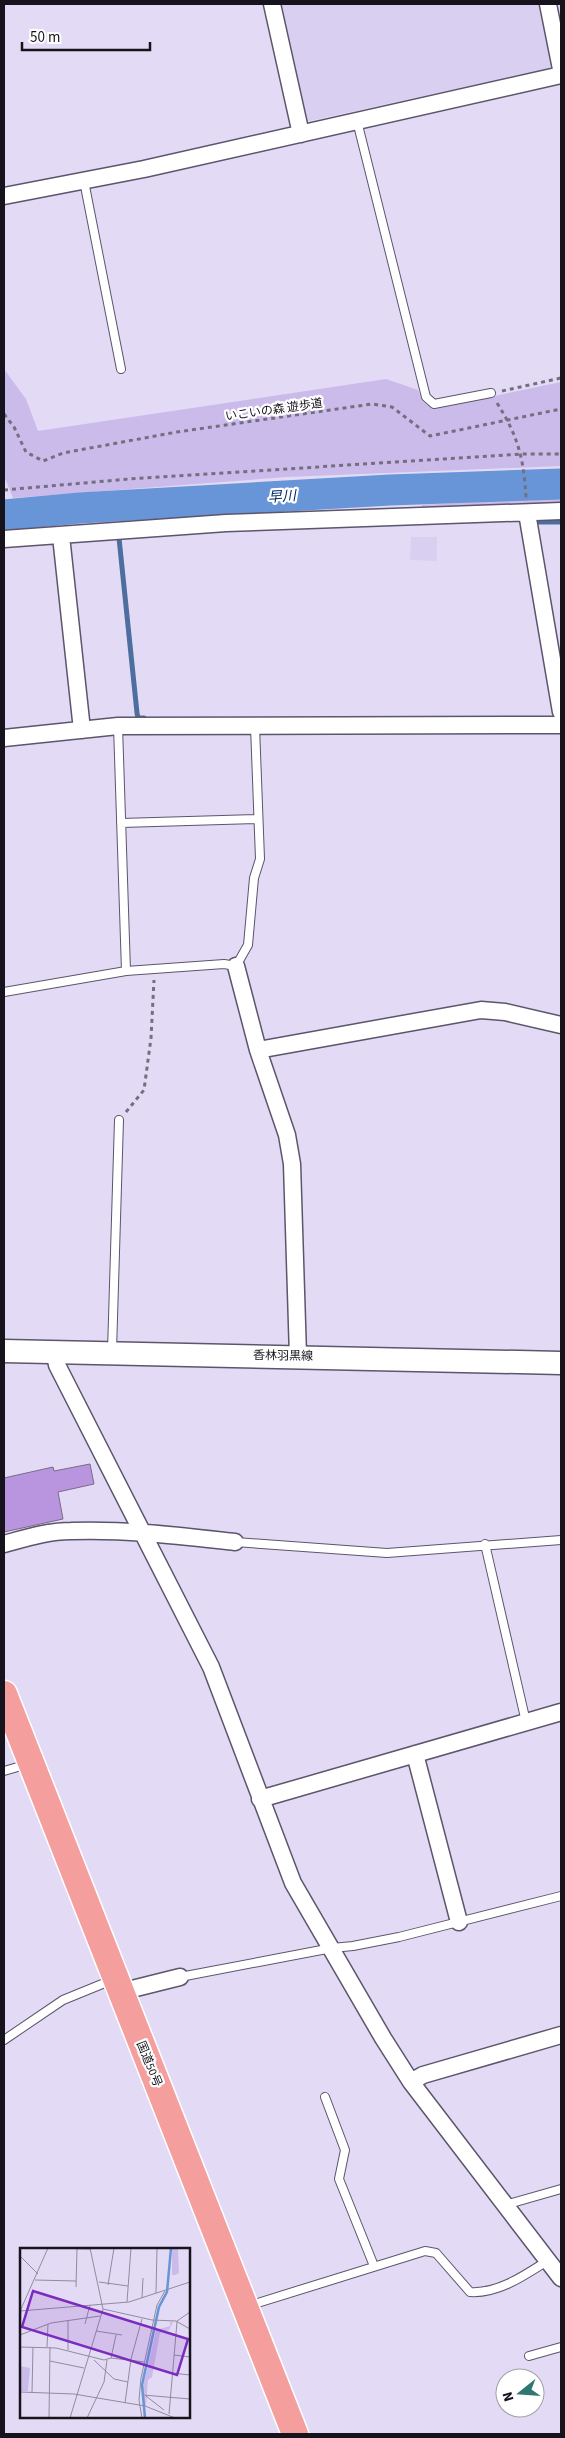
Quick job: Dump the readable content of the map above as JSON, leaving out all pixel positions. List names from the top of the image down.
{
  "streets": {
    "highway": ["国道50号"],
    "main road": ["香林羽黒線"],
    "path": ["いこいの森 遊歩道"]
  },
  "water": ["早川"],
  "scale_bar": "50 m",
  "north": "left"
}
